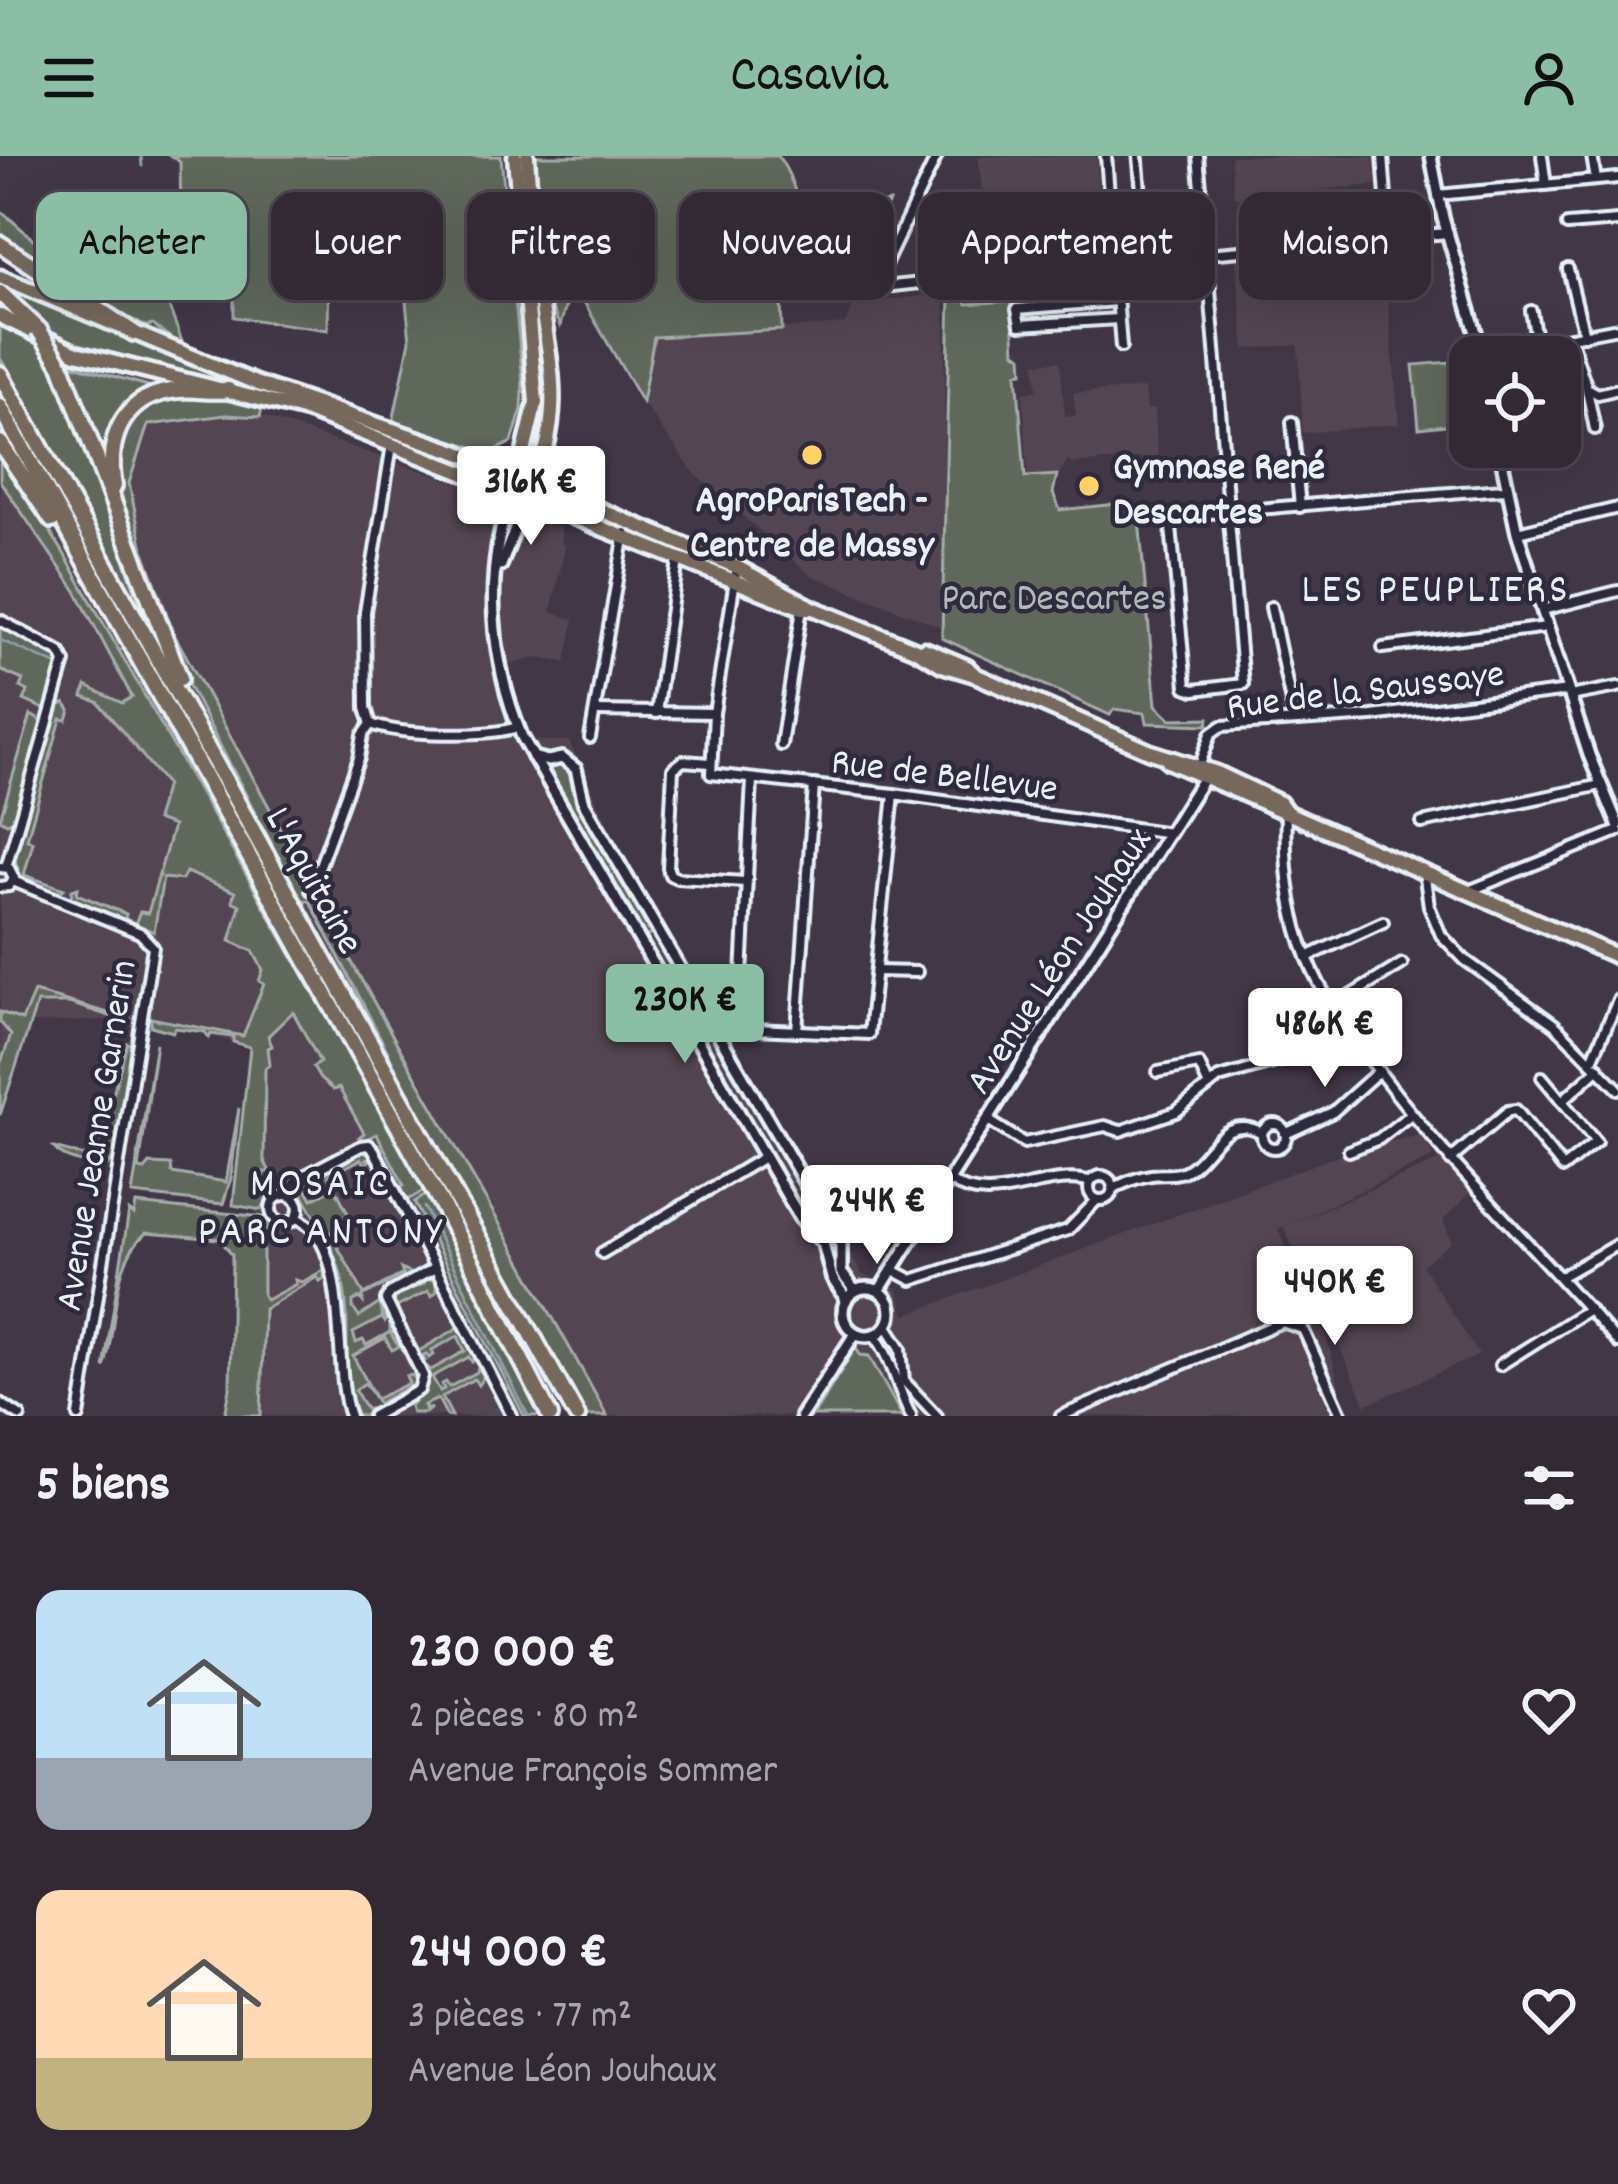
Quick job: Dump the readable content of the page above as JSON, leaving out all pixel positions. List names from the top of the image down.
{
  "streets": {
    "highway": ["L'Aquitaine"],
    "street": [
      "Rue de la Saussaye",
      "Rue de Bellevue",
      "Avenue Léon Jouhaux",
      "Avenue Jeanne Garnerin"
    ]
  },
  "crossings": [
    ["Rue de la Saussaye", "Avenue Léon Jouhaux"],
    ["Rue de Bellevue", "Avenue Léon Jouhaux"]
  ],
  "districts": ["LES PEUPLIERS", "MOSAIC PARC ANTONY"],
  "parks": ["Parc Descartes"],
  "places": ["AgroParisTech - Centre de Massy", "Gymnase René Descartes"],
  "page": {
    "header": "Casavia",
    "chip": [
      "Acheter",
      "Louer",
      "Filtres",
      "Nouveau",
      "Appartement",
      "Maison"
    ],
    "price": [
      "316K €",
      "230K €",
      "486K €",
      "244K €",
      "440K €"
    ],
    "heading": "5 biens",
    "list": [
      {
        "name": "230 000 €",
        "note": "2 pièces · 80 m² · Avenue François Sommer"
      },
      {
        "name": "244 000 €",
        "note": "3 pièces · 77 m² · Avenue Léon Jouhaux"
      }
    ]
  }
}
